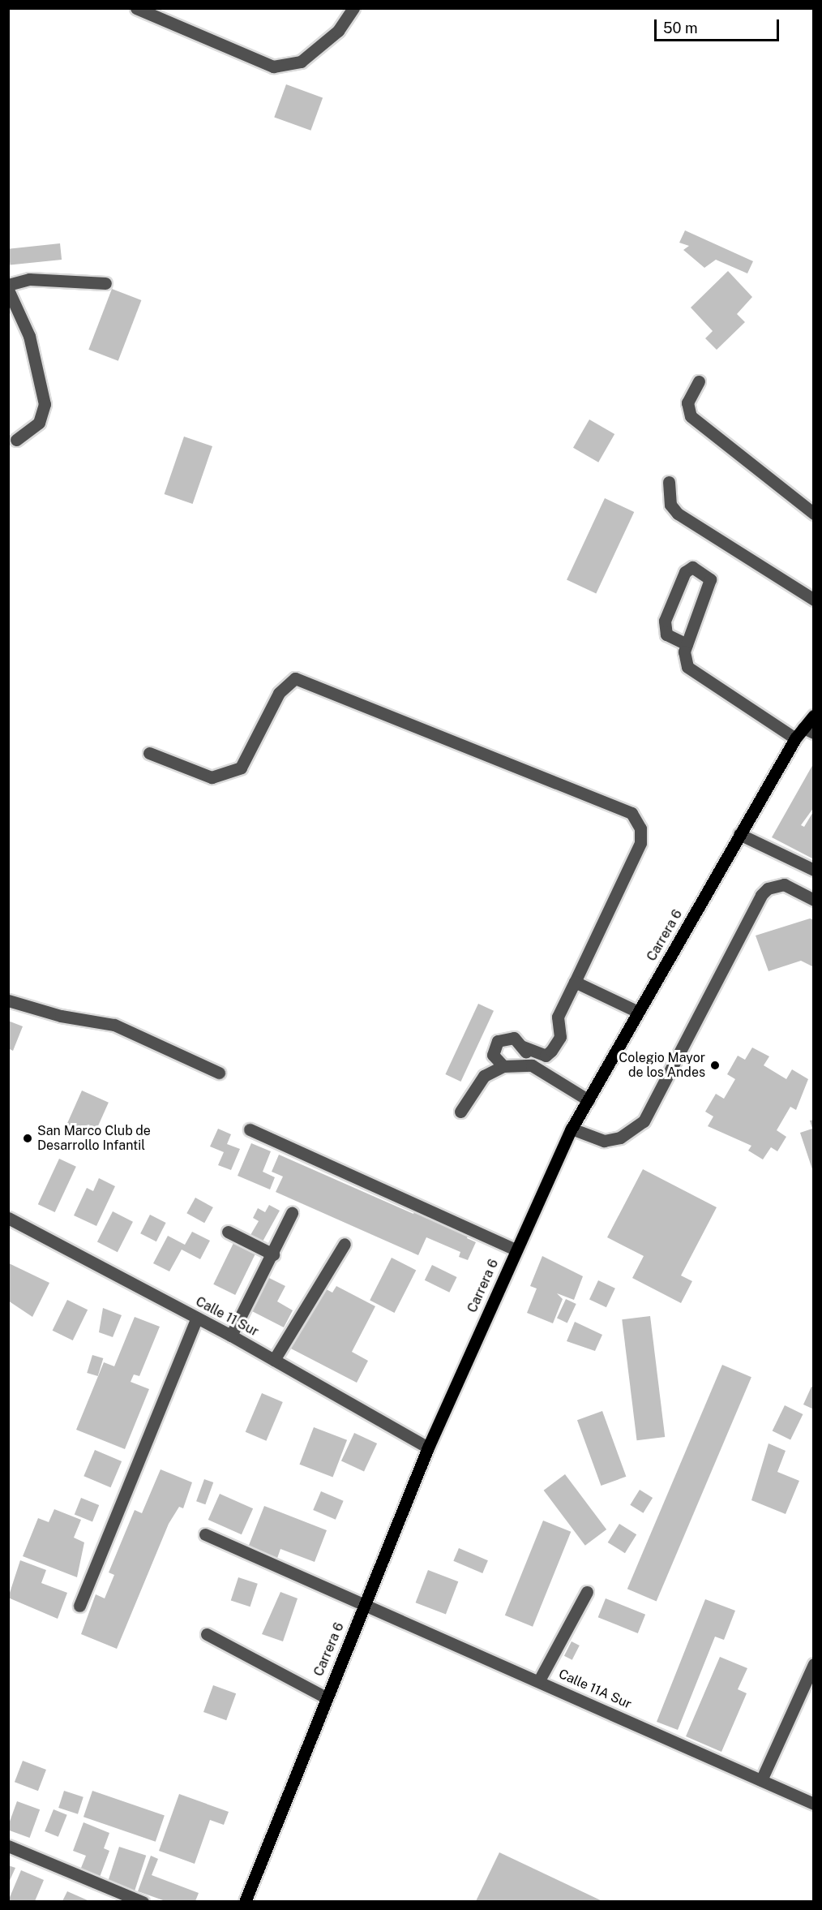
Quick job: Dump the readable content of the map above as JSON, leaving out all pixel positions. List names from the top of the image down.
{
  "streets": {
    "main road": ["Carrera 6"],
    "street": ["Calle 11 Sur", "Calle 11A Sur"]
  },
  "crossings": [
    ["Carrera 6", "Calle 11 Sur"],
    ["Carrera 6", "Calle 11A Sur"]
  ],
  "places": ["Colegio Mayor de los Andes", "San Marco Club de Desarrollo Infantil"],
  "scale_bar": "50 m"
}
